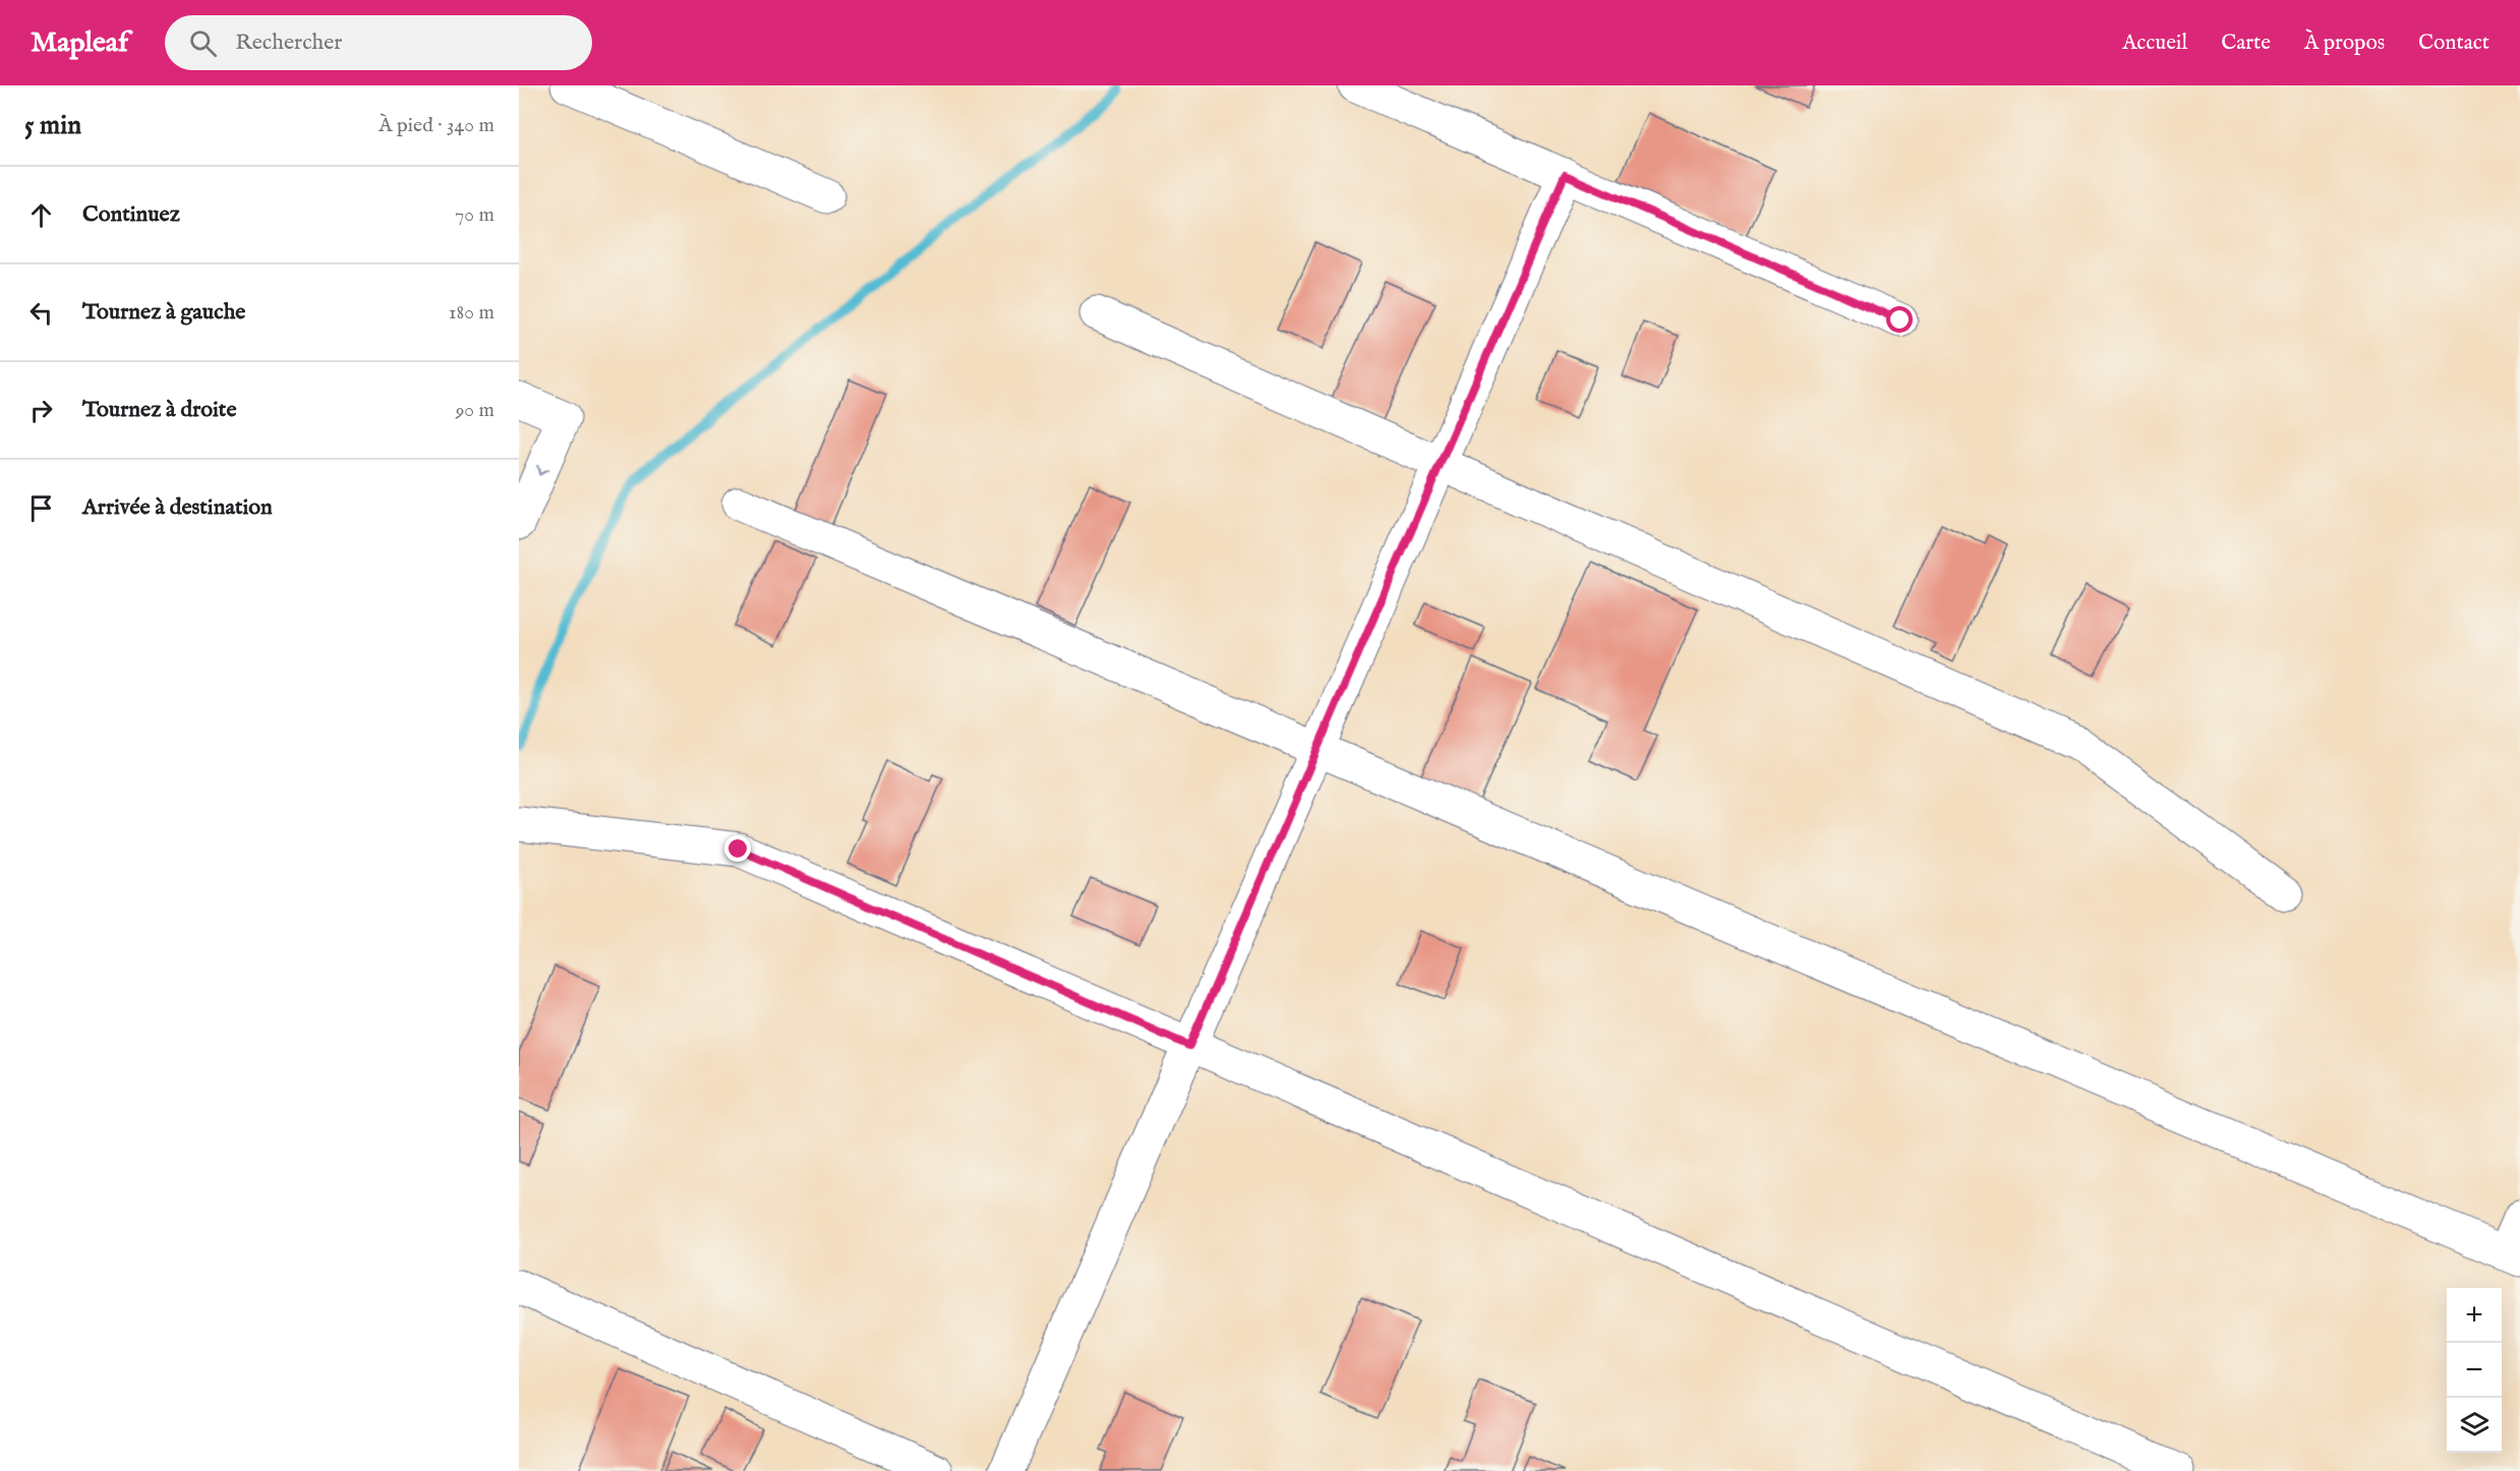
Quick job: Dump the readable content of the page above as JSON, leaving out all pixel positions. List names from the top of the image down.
{
  "page": {
    "header": "Mapleaf",
    "search": "Rechercher",
    "nav": [
      "Accueil",
      "Carte",
      "À propos",
      "Contact"
    ],
    "heading": ["5 min", "À pied · 340 m"],
    "list": [
      ["Continuez", "70 m"],
      ["Tournez à gauche", "180 m"],
      ["Tournez à droite", "90 m"],
      "Arrivée à destination"
    ],
    "map_buttons": ["+", "−"]
  }
}
